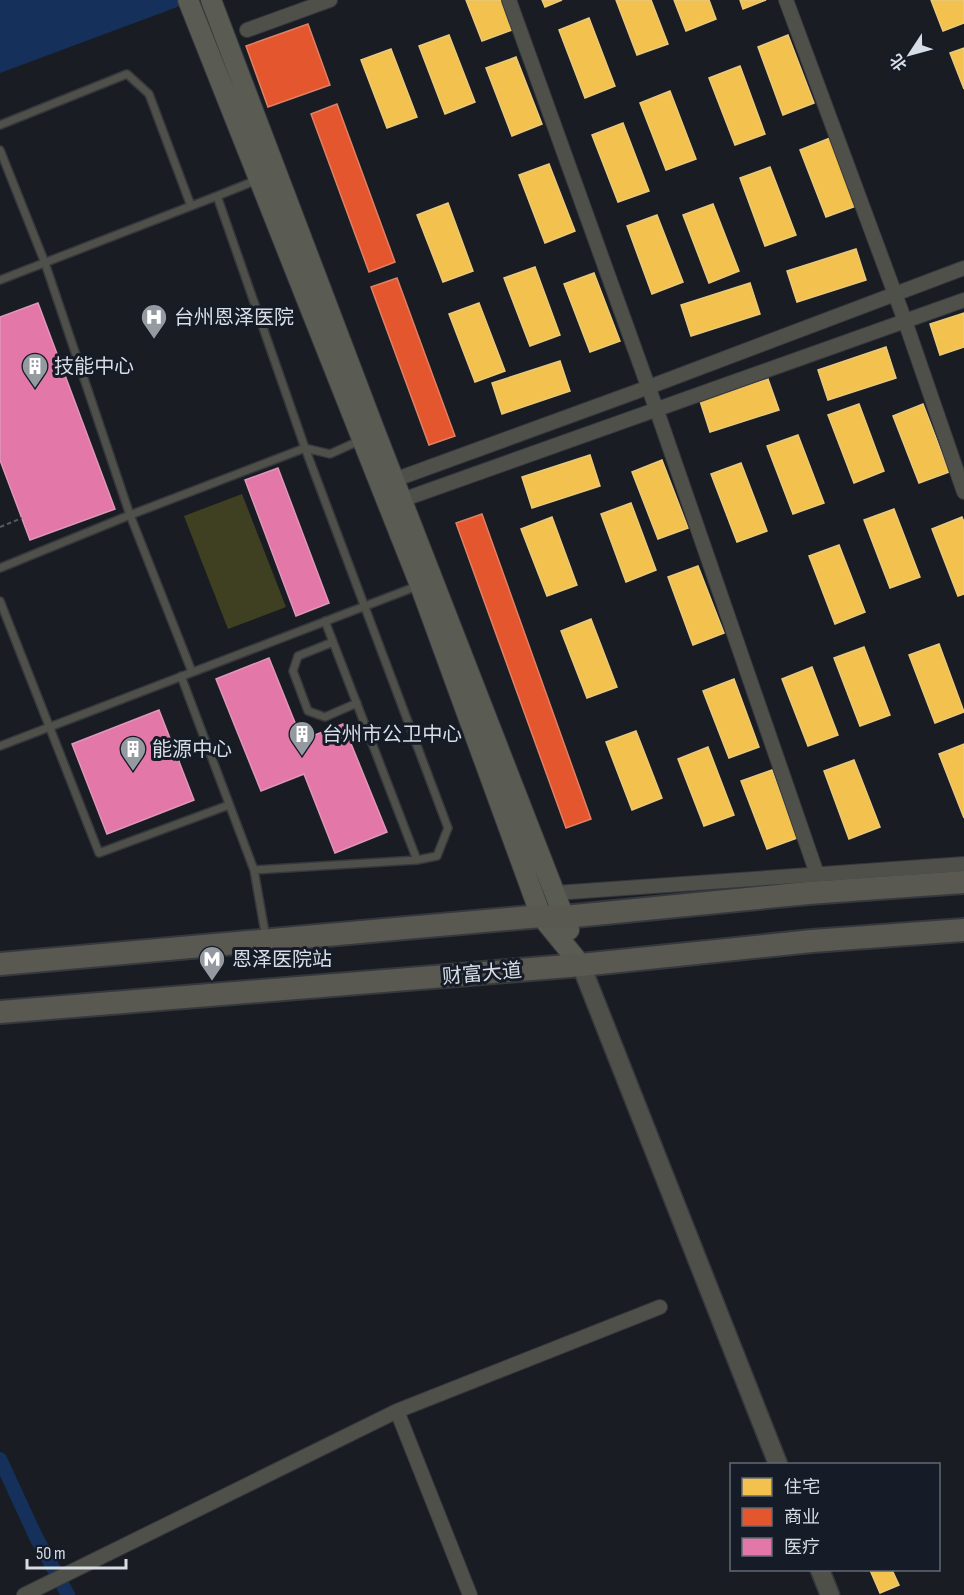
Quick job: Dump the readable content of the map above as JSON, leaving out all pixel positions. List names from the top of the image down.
{
  "streets": {
    "main road": ["财富大道"]
  },
  "places": {
    "hospital": ["台州恩泽医院"],
    "building": ["技能中心", "台州市公卫中心", "能源中心"],
    "metro station": ["恩泽医院站"]
  },
  "legend": ["住宅", "商业", "医疗"],
  "scale_bar": "50 m",
  "north": "bottom left"
}
